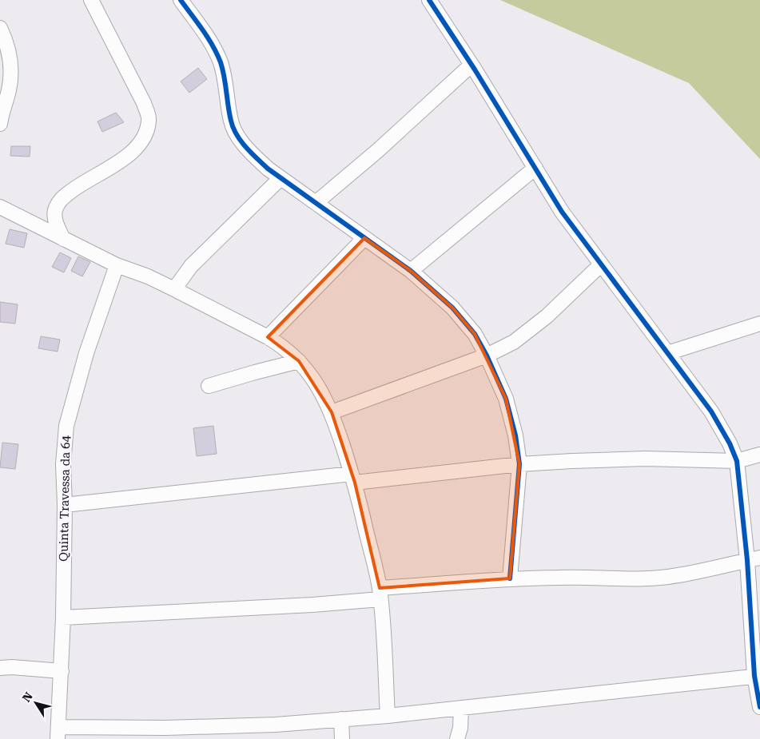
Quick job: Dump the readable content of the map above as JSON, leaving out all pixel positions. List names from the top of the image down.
{
  "streets": {
    "street": ["Quinta Travessa da 64"]
  },
  "north": "top left"
}
